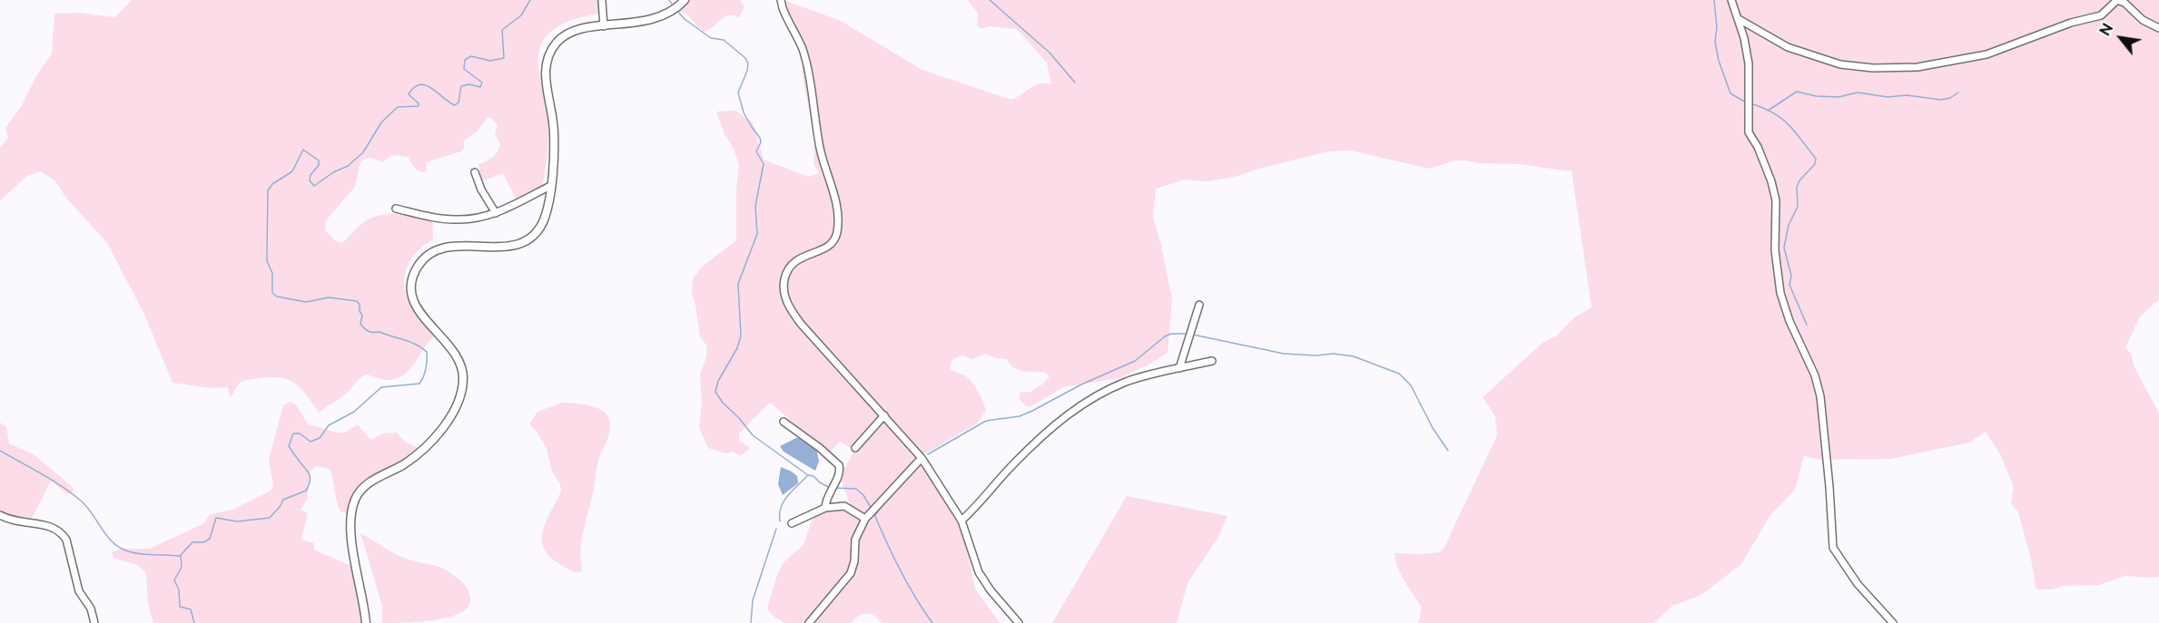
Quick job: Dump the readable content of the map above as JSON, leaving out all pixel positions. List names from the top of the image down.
{
  "north": "top left"
}
